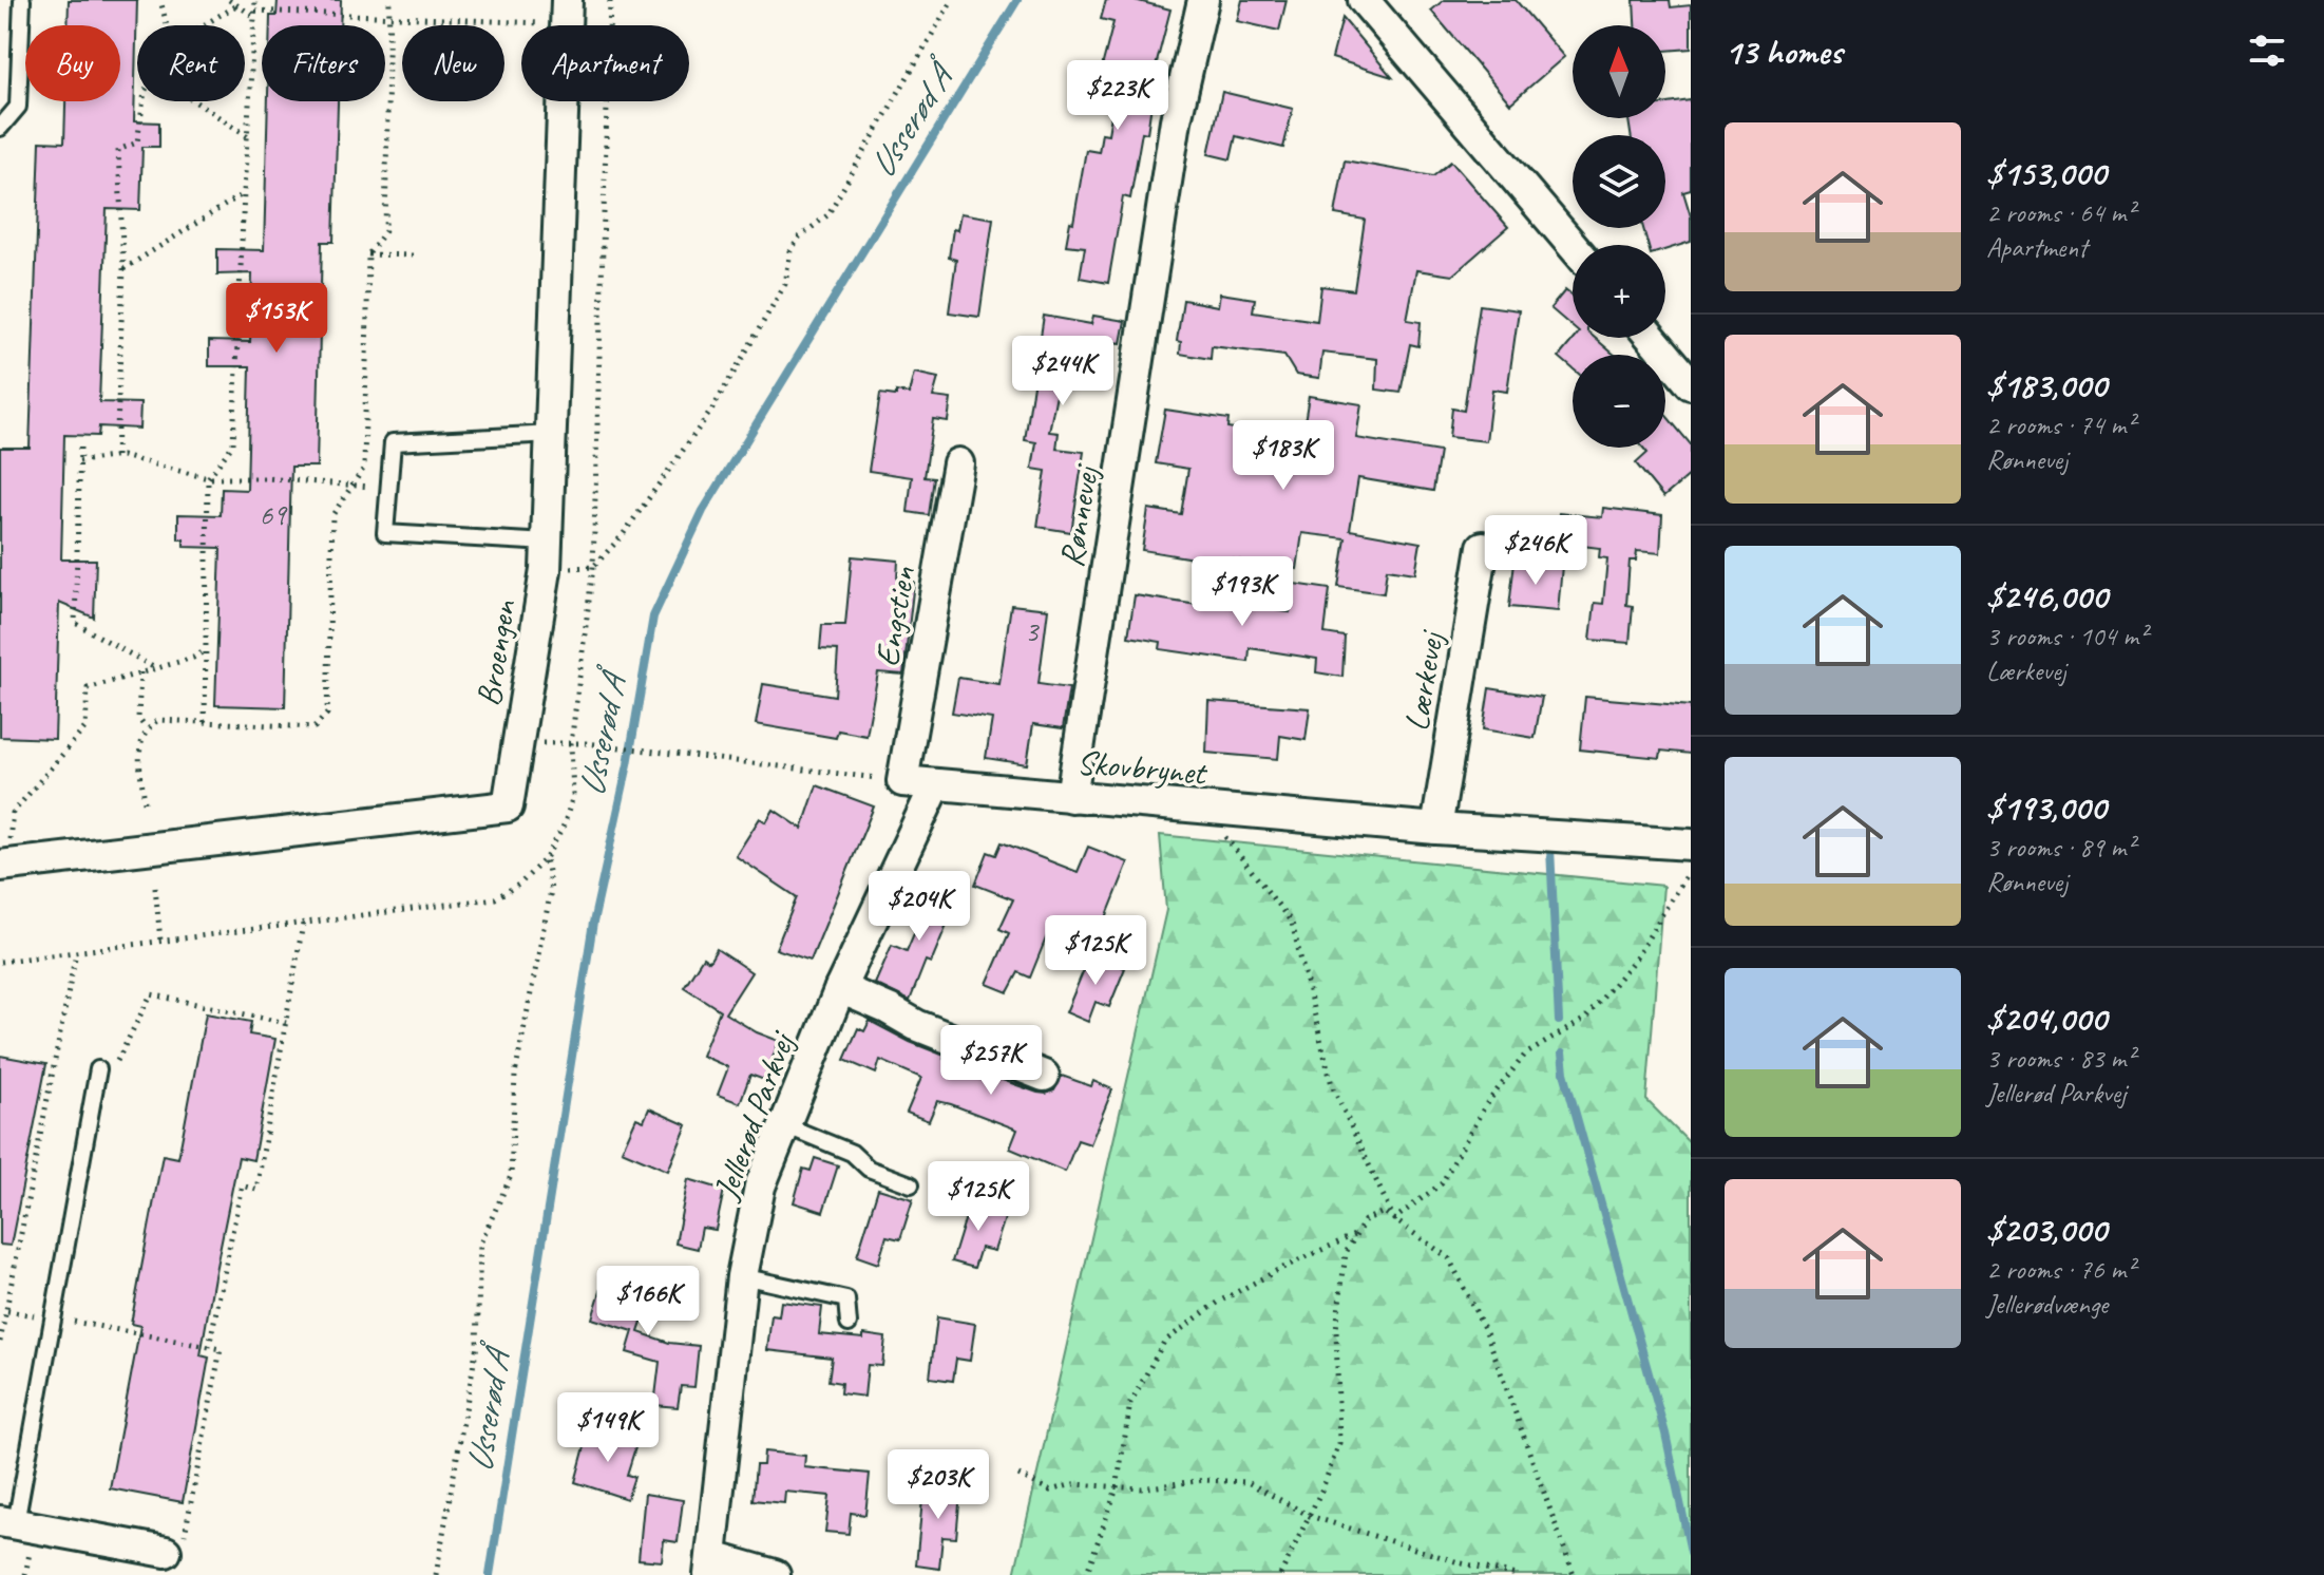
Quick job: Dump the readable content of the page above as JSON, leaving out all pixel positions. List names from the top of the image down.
{
  "streets": {
    "street": [
      "Rønnevej",
      "Engstien",
      "Broengen",
      "Lærkevej",
      "Skovbrynet",
      "Jellerød Parkvej"
    ]
  },
  "crossings": [
    ["Rønnevej", "Skovbrynet"],
    ["Engstien", "Skovbrynet"],
    ["Lærkevej", "Skovbrynet"],
    ["Skovbrynet", "Jellerød Parkvej"]
  ],
  "water": ["Usserød Å"],
  "house_numbers": ["69", "3"],
  "north": "top",
  "page": {
    "heading": "13 homes",
    "map_buttons": ["+", "−"],
    "chip": [
      "Buy",
      "Rent",
      "Filters",
      "New",
      "Apartment"
    ],
    "price": [
      "$223K",
      "$153K",
      "$244K",
      "$183K",
      "$246K",
      "$193K",
      "$204K",
      "$125K",
      "$257K",
      "$125K",
      "$166K",
      "$149K",
      "$203K"
    ],
    "list": [
      {
        "name": "$153,000",
        "note": "2 rooms · 64 m² · Apartment"
      },
      {
        "name": "$183,000",
        "note": "2 rooms · 74 m² · Rønnevej"
      },
      {
        "name": "$246,000",
        "note": "3 rooms · 104 m² · Lærkevej"
      },
      {
        "name": "$193,000",
        "note": "3 rooms · 89 m² · Rønnevej"
      },
      {
        "name": "$204,000",
        "note": "3 rooms · 83 m² · Jellerød Parkvej"
      },
      {
        "name": "$203,000",
        "note": "2 rooms · 76 m² · Jellerødvænge"
      }
    ]
  }
}
